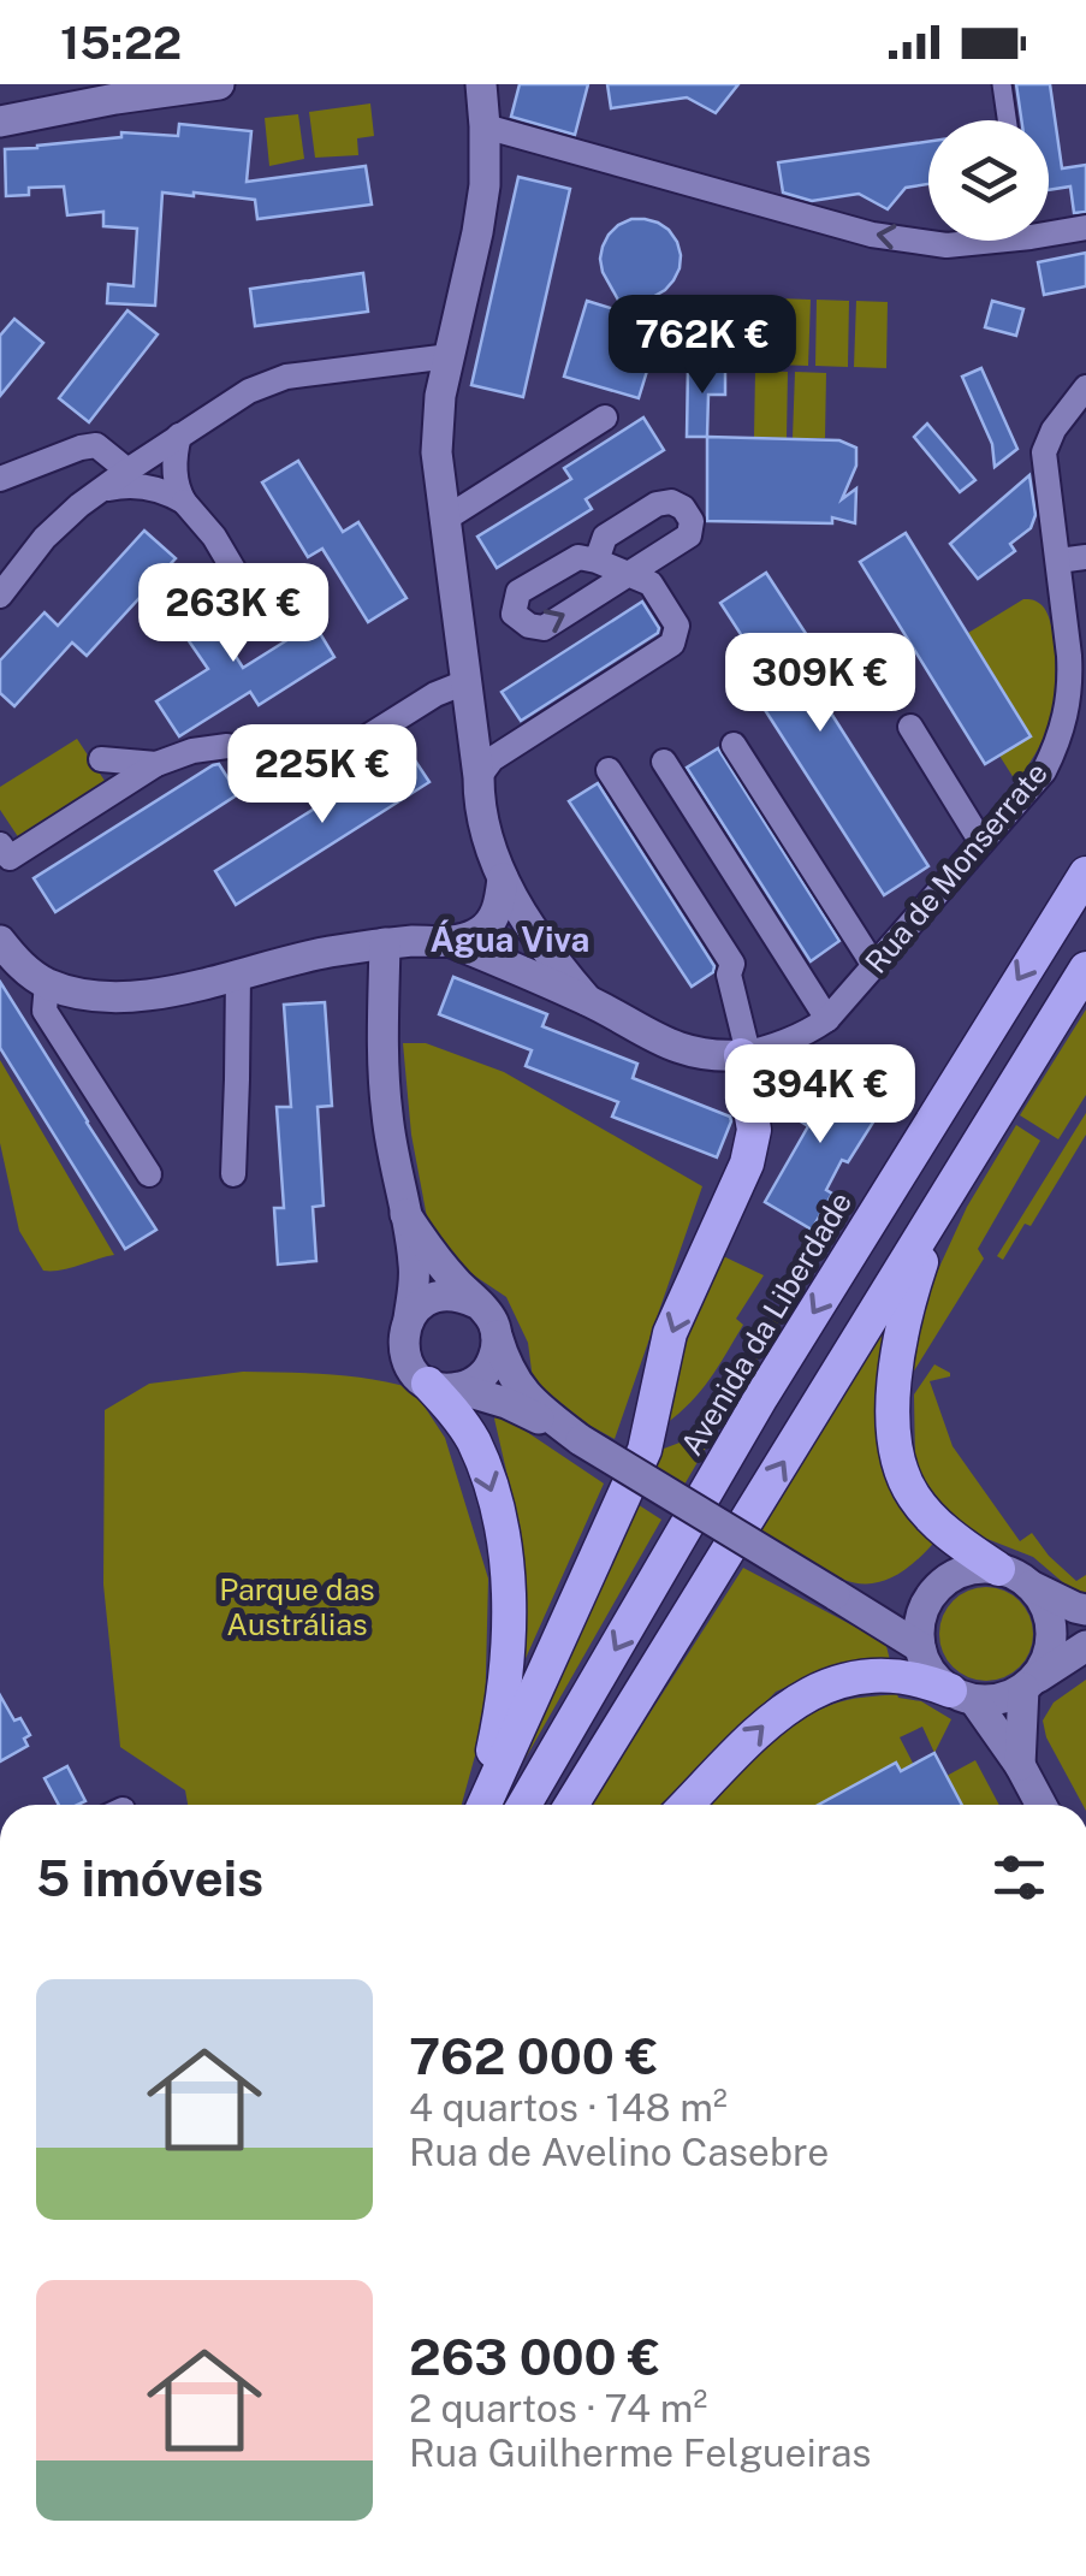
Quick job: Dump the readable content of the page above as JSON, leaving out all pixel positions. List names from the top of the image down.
{
  "streets": {
    "highway": ["Avenida da Liberdade"],
    "street": ["Rua de Monserrate"]
  },
  "districts": ["Água Viva"],
  "parks": ["Parque das Austrálias"],
  "page": {
    "status": "15:22",
    "price": [
      "762K €",
      "263K €",
      "309K €",
      "225K €",
      "394K €"
    ],
    "heading": "5 imóveis",
    "list": [
      {
        "name": "762 000 €",
        "note": "4 quartos · 148 m² · Rua de Avelino Casebre"
      },
      {
        "name": "263 000 €",
        "note": "2 quartos · 74 m² · Rua Guilherme Felgueiras"
      }
    ]
  }
}
